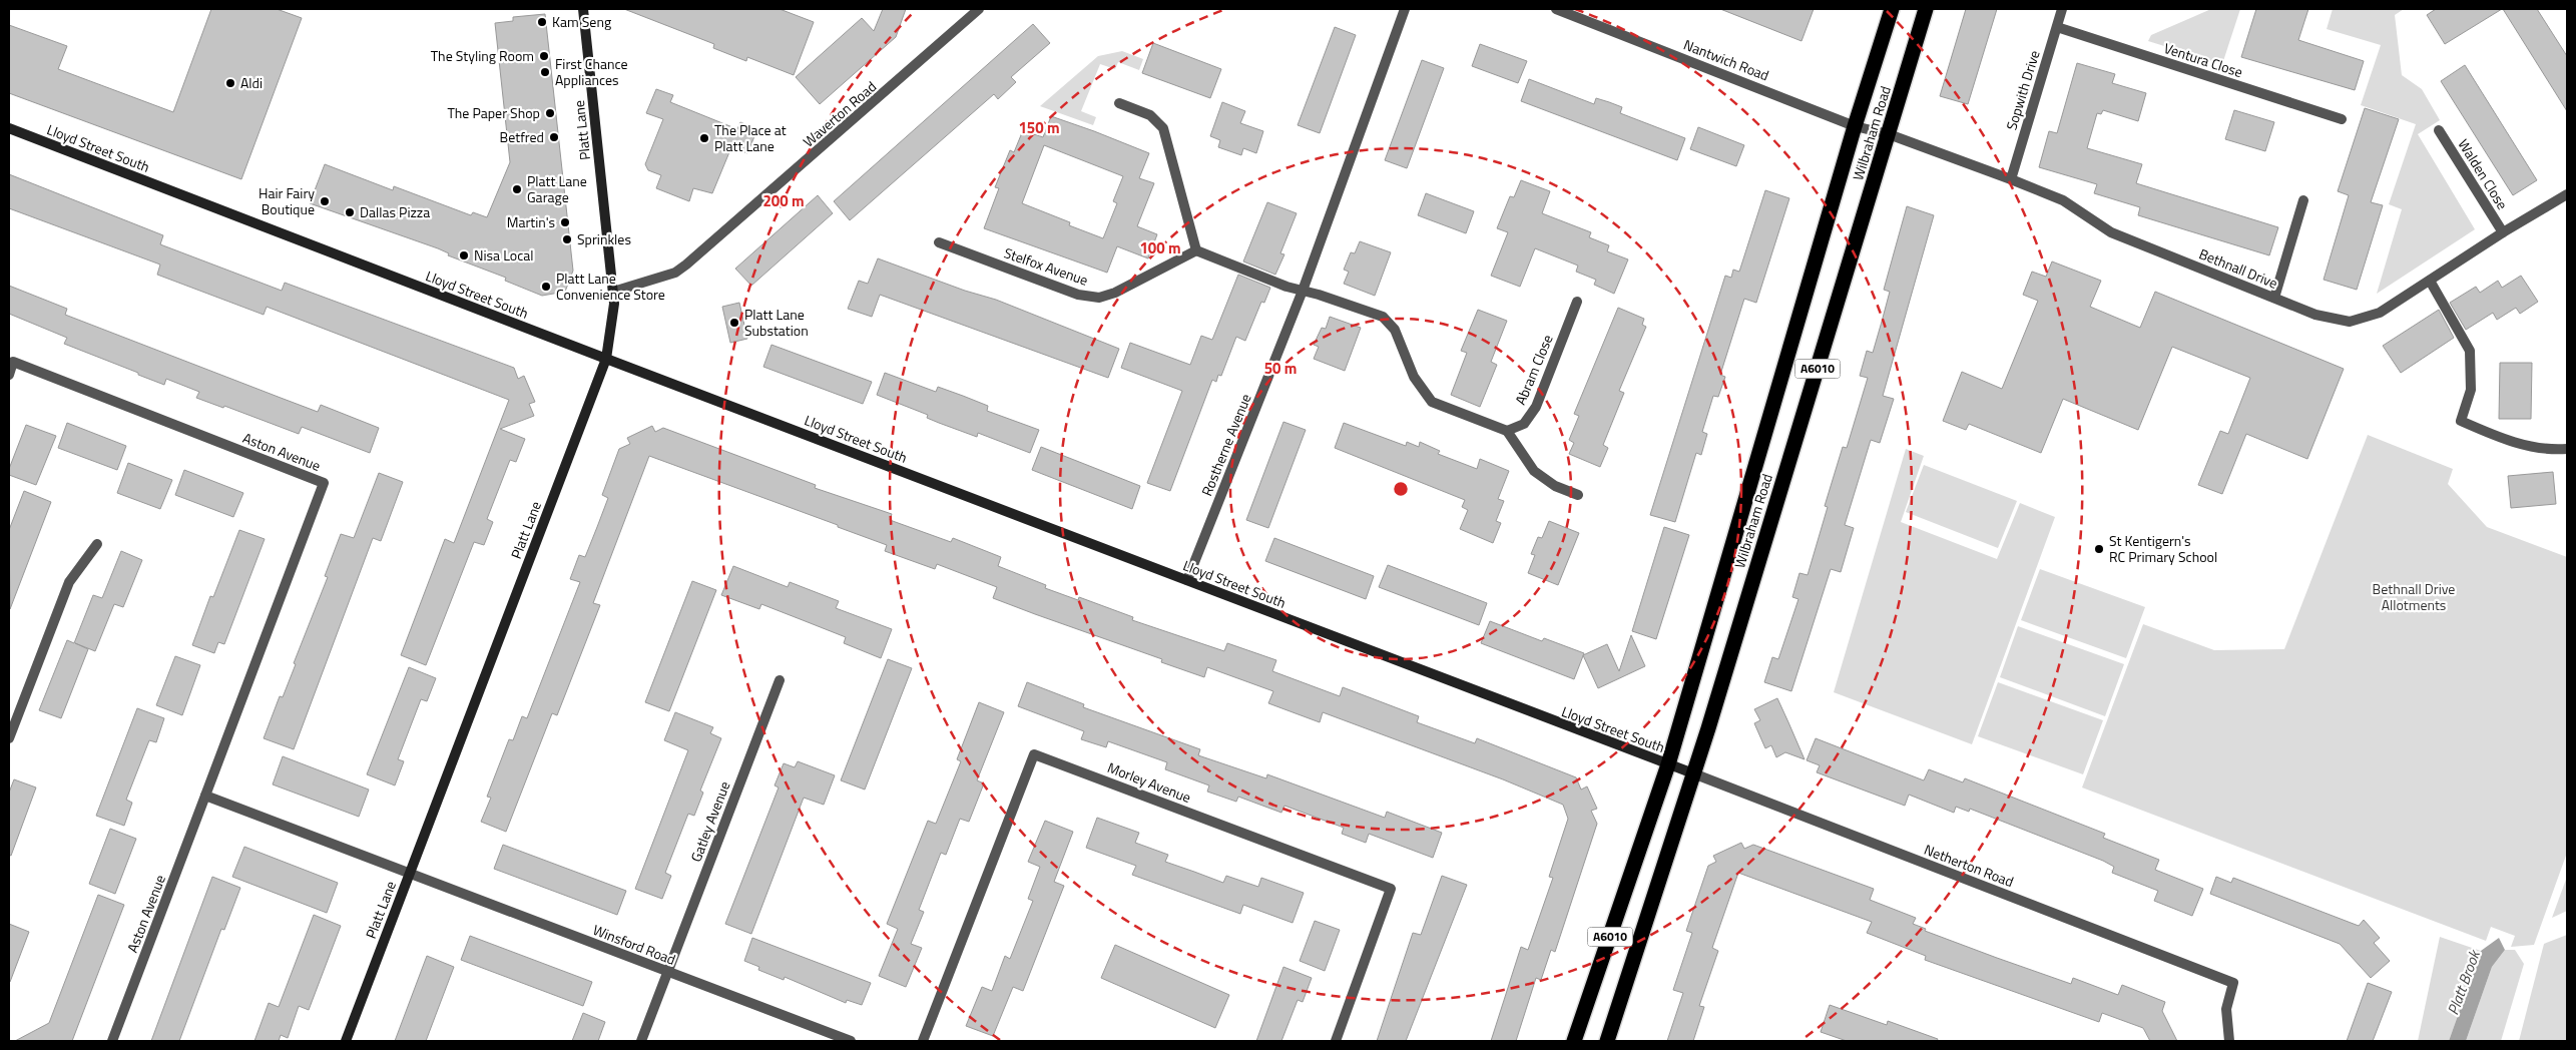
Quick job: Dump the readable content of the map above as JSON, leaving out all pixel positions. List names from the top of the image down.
{
  "streets": {
    "highway": ["Wilbraham Road", "A6010"],
    "street": [
      "Nantwich Road",
      "Ventura Close",
      "Sopwith Drive",
      "Waverton Road",
      "Platt Lane",
      "Lloyd Street South",
      "Walden Close",
      "Stelfox Avenue",
      "Bethnall Drive",
      "Abram Close",
      "Rostherne Avenue",
      "Aston Avenue",
      "Morley Avenue",
      "Gatley Avenue",
      "Netherton Road",
      "Winsford Road"
    ]
  },
  "crossings": [
    ["Nantwich Road", "Wilbraham Road"],
    ["Nantwich Road", "Bethnall Drive"],
    ["Ventura Close", "Sopwith Drive"],
    ["Sopwith Drive", "Bethnall Drive"],
    ["Waverton Road", "Platt Lane"],
    ["Platt Lane", "Lloyd Street South"],
    ["Platt Lane", "Winsford Road"],
    ["Wilbraham Road", "Lloyd Street South"],
    ["Wilbraham Road", "Bethnall Drive"],
    ["Wilbraham Road", "Netherton Road"],
    ["Lloyd Street South", "Rostherne Avenue"],
    ["Lloyd Street South", "Netherton Road"],
    ["Walden Close", "Bethnall Drive"],
    ["Gatley Avenue", "Winsford Road"]
  ],
  "water": ["Platt Brook"],
  "parks": ["Bethnall Drive Allotments"],
  "places": [
    "Kam Seng",
    "The Styling Room",
    "First Chance Appliances",
    "Aldi",
    "The Paper Shop",
    "Betfred",
    "The Place at Platt Lane",
    "Platt Lane Garage",
    "Hair Fairy Boutique",
    "Dallas Pizza",
    "Martin's",
    "Sprinkles",
    "Nisa Local",
    "Platt Lane Convenience Store",
    "Platt Lane Substation",
    "St Kentigern's RC Primary School"
  ],
  "rings": [
    "150 m",
    "200 m",
    "100 m",
    "50 m"
  ]
}
